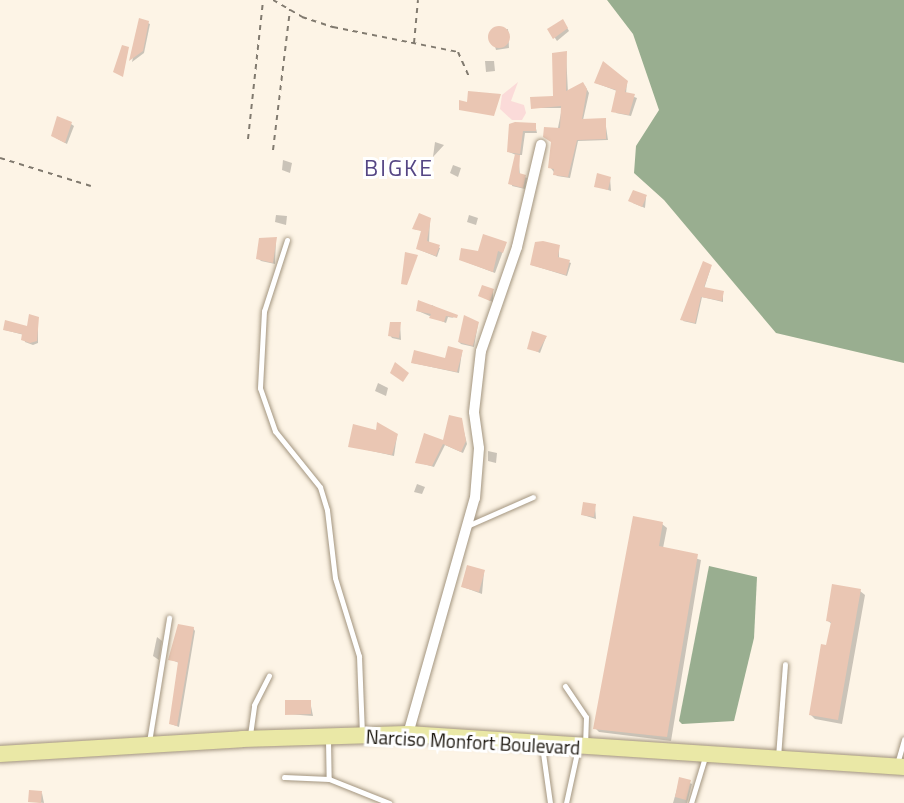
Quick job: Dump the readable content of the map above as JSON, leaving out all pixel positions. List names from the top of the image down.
{
  "streets": {
    "main road": ["Narciso Monfort Boulevard"]
  },
  "districts": ["BIGKE"]
}
